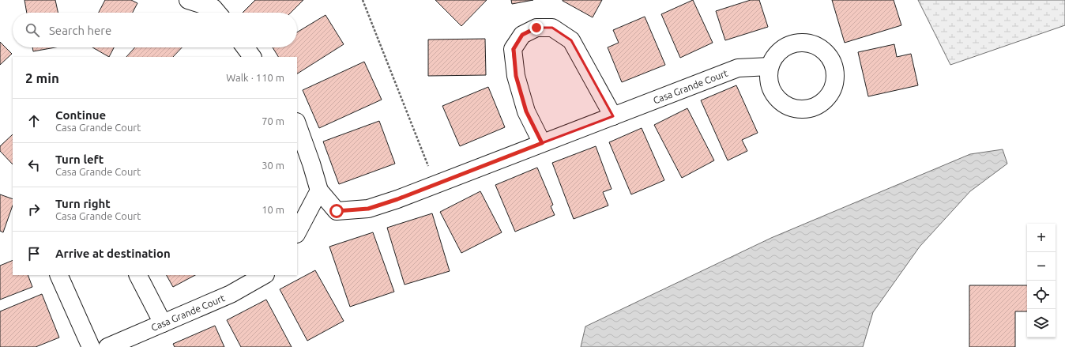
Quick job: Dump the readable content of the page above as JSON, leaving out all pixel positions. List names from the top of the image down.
{
  "streets": {
    "street": ["Casa Grande Court"]
  },
  "page": {
    "search": "Search here",
    "heading": ["2 min", "Walk · 110 m"],
    "list": [
      ["Continue", "Casa Grande Court", "70 m"],
      ["Turn left", "Casa Grande Court", "30 m"],
      ["Turn right", "Casa Grande Court", "10 m"],
      "Arrive at destination"
    ],
    "map_buttons": ["+", "−"]
  }
}
